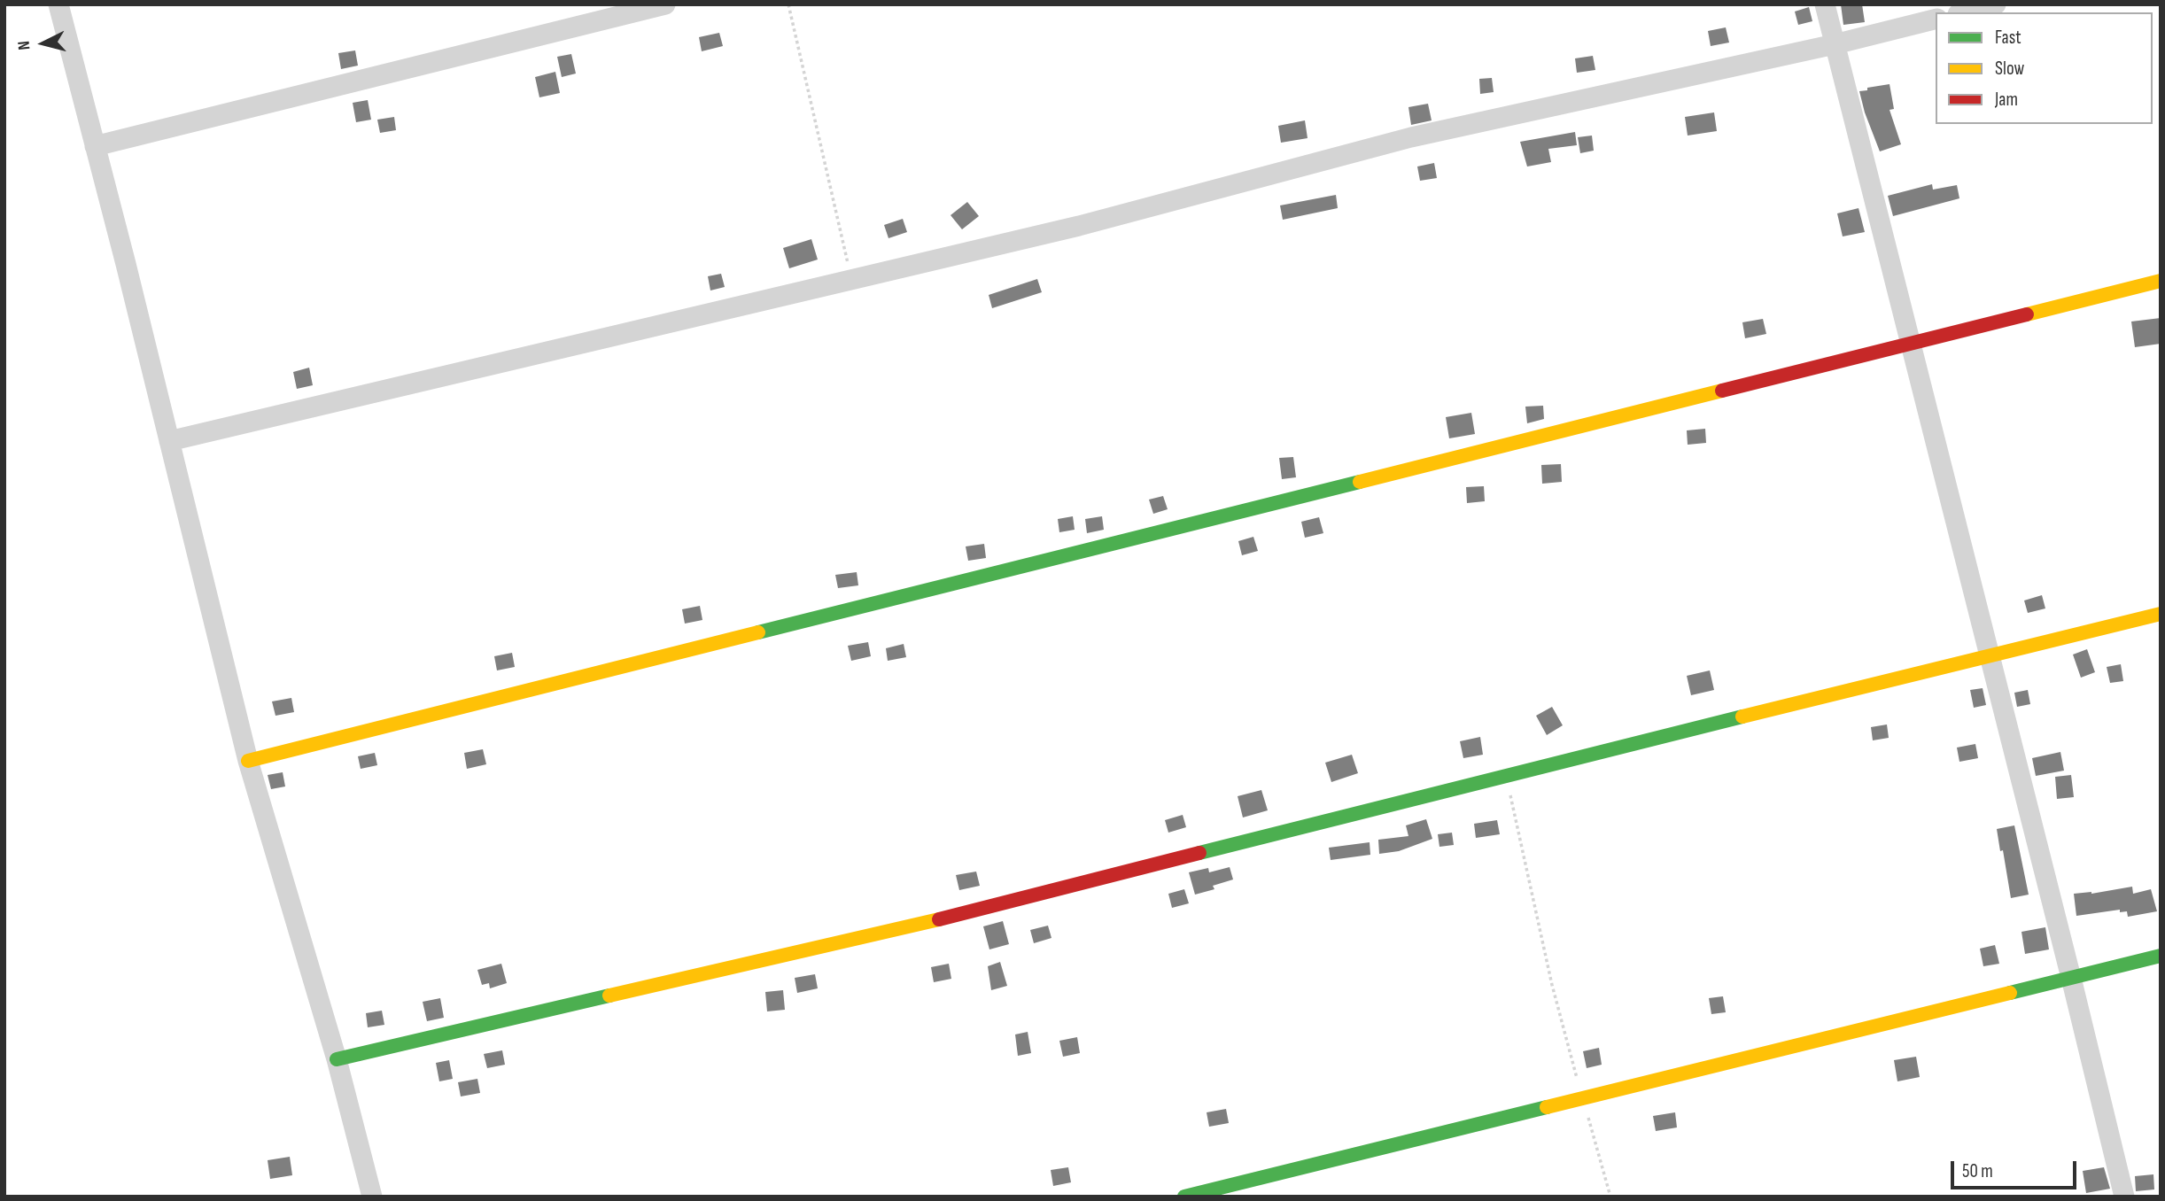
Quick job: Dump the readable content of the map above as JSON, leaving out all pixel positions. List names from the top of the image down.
{
  "legend": ["Fast", "Slow", "Jam"],
  "scale_bar": "50 m",
  "north": "left"
}
